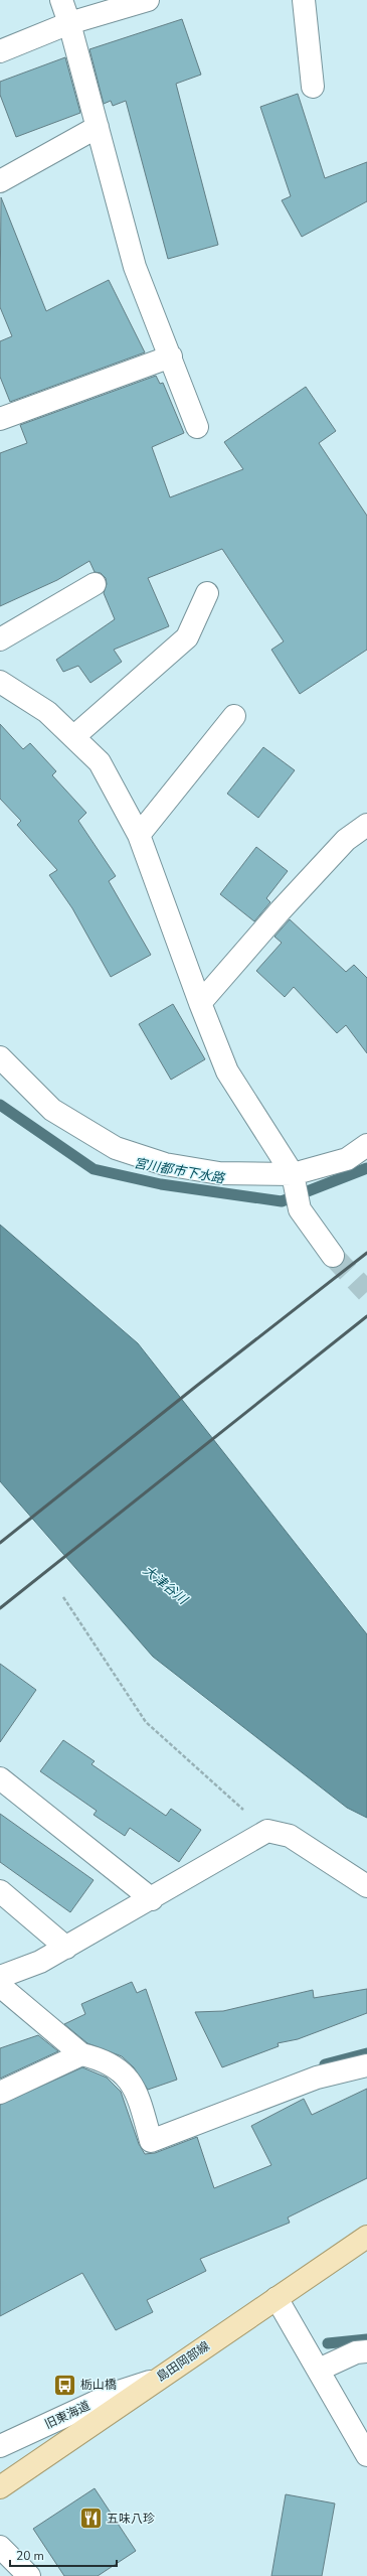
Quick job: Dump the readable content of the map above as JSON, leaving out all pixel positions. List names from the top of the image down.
{
  "streets": {
    "main road": ["島田岡部線"],
    "street": ["旧東海道"]
  },
  "crossings": [
    ["島田岡部線", "旧東海道"]
  ],
  "water": ["宮川都市下水路", "大津谷川"],
  "places": {
    "bus stop": ["栃山橋"],
    "restaurant": ["五味八珍"]
  },
  "scale_bar": "20 m"
}
